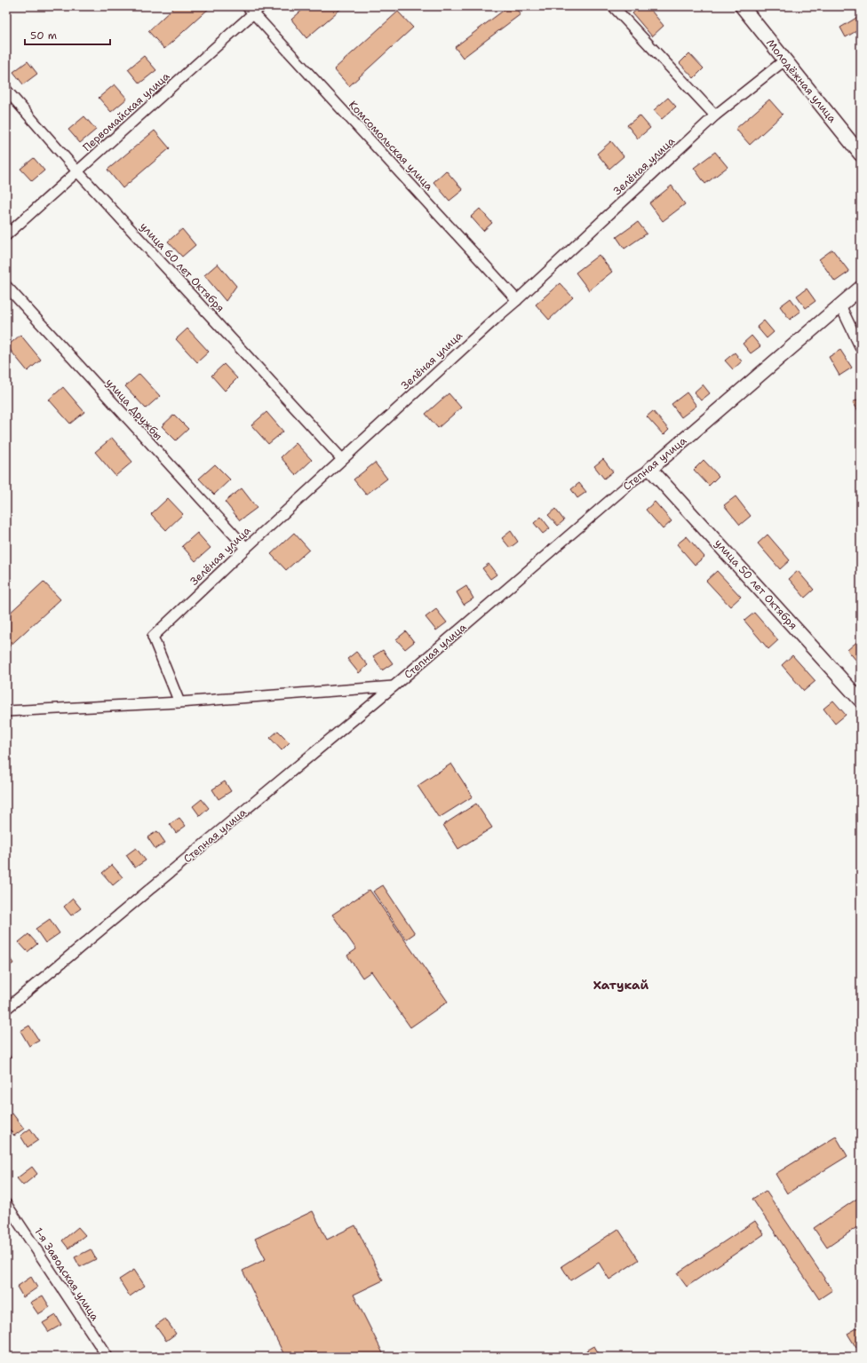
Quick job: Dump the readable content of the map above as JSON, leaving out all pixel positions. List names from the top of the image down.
{
  "streets": {
    "street": [
      "Молодёжная улица",
      "Первомайская улица",
      "Комсомольская улица",
      "Зелёная улица",
      "улица 60 лет Октября",
      "улица Дружбы",
      "Степная улица",
      "улица 50 лет Октября",
      "1-я Заводская улица"
    ]
  },
  "crossings": [
    ["Молодёжная улица", "Зелёная улица"],
    ["Первомайская улица", "Комсомольская улица"],
    ["Первомайская улица", "улица 60 лет Октября"],
    ["Комсомольская улица", "Зелёная улица"],
    ["Зелёная улица", "улица 60 лет Октября"],
    ["Зелёная улица", "улица Дружбы"],
    ["Степная улица", "улица 50 лет Октября"]
  ],
  "districts": ["Хатукай"],
  "scale_bar": "50 m"
}
